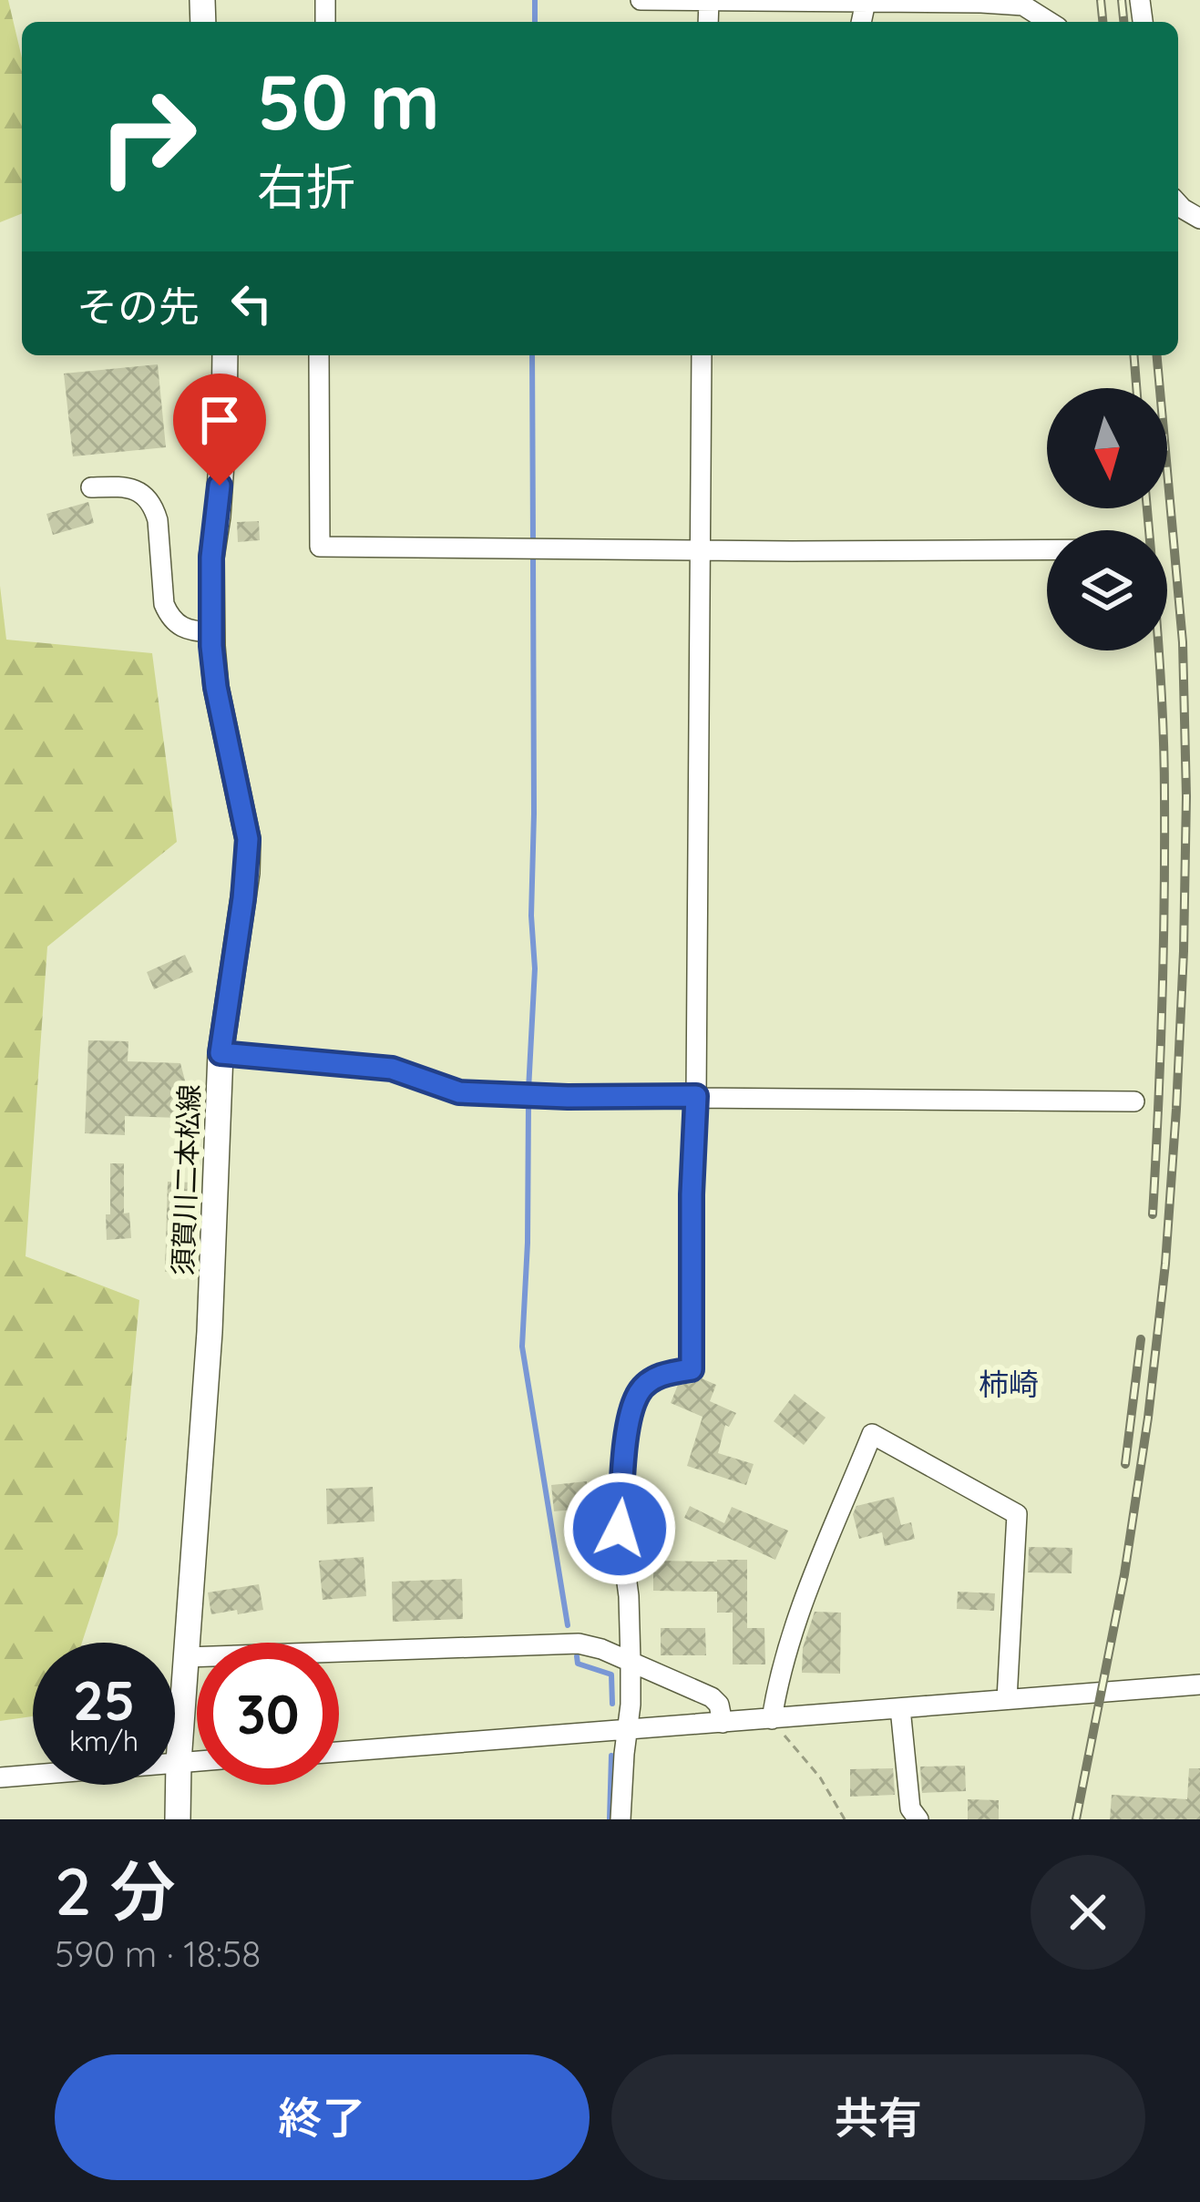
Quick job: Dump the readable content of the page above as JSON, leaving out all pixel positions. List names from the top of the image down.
{
  "streets": {
    "main road": ["須賀川二本松線"]
  },
  "districts": ["柿崎"],
  "north": "bottom",
  "page": {
    "turn": ["50 m", "右折"],
    "then": "その先",
    "speed": "25 km/h",
    "limit": "30",
    "heading": ["2 分", "590 m · 18:58"],
    "buttons": ["終了", "共有"]
  }
}
